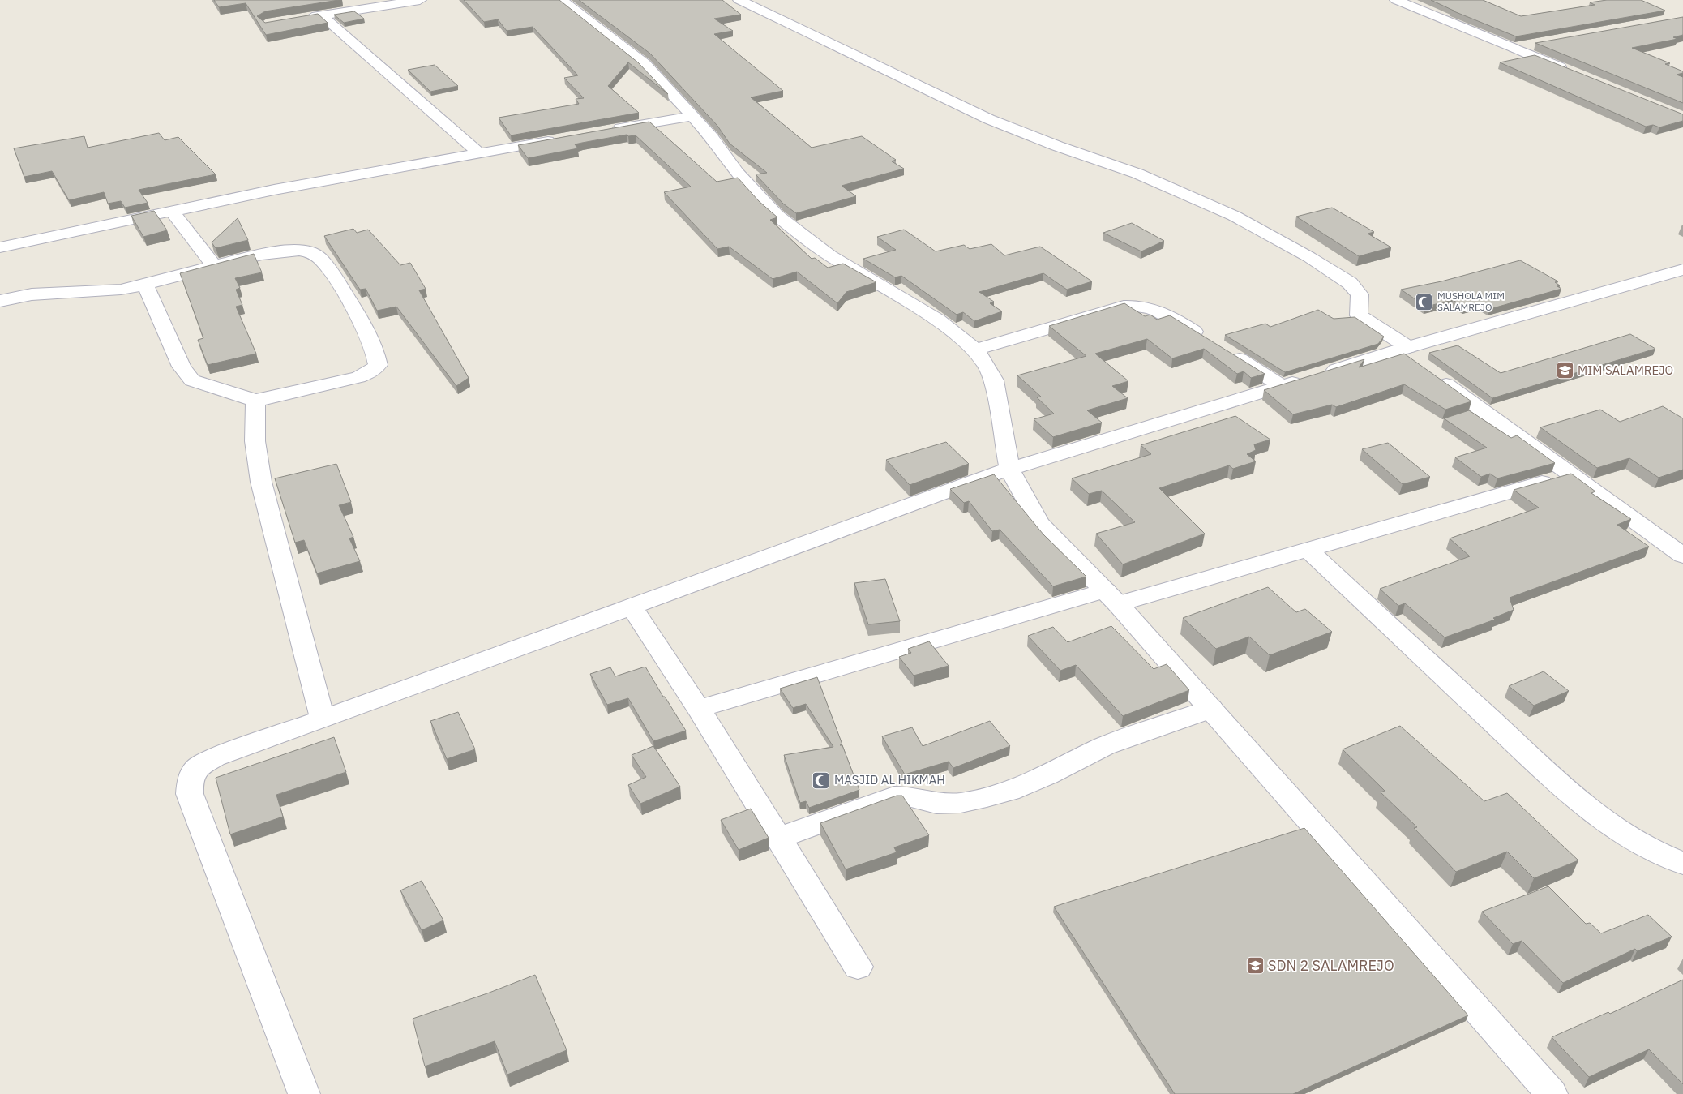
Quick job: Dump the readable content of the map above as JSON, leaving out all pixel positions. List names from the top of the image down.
{
  "places": {
    "mosque": ["MUSHOLA MIM SALAMREJO", "MASJID AL HIKMAH"],
    "school or university": ["MIM SALAMREJO", "SDN 2 SALAMREJO"]
  }
}
